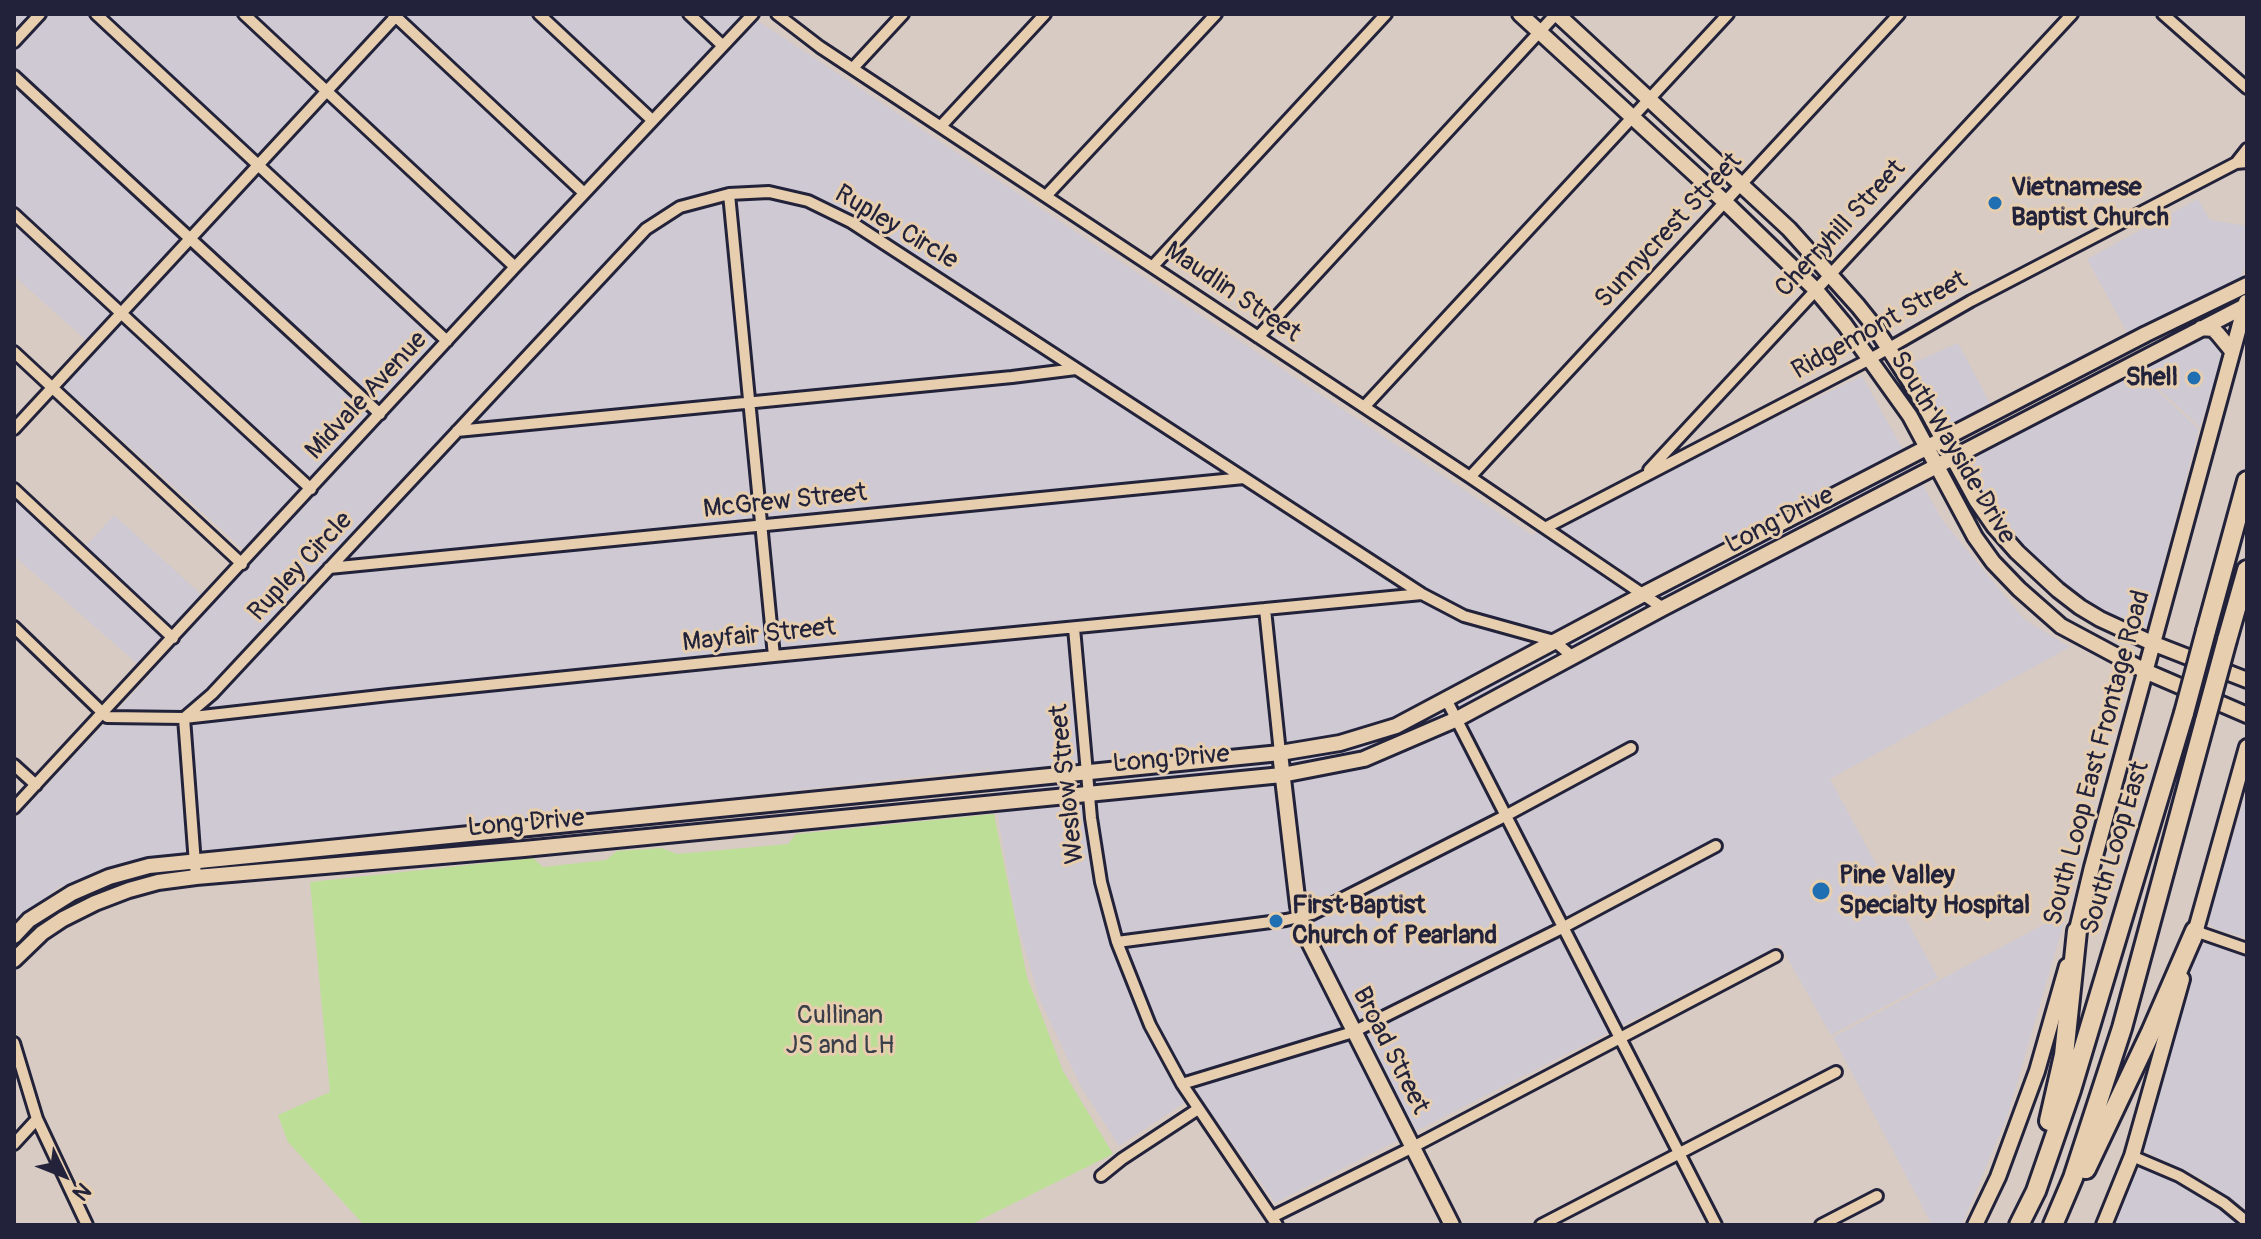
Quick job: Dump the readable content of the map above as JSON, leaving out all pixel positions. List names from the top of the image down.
{
  "streets": {
    "highway": ["South Loop East"],
    "main road": [
      "South Wayside Drive",
      "Long Drive",
      "South Loop East Frontage Road",
      "Broad Street"
    ],
    "street": [
      "Rupley Circle",
      "Cherryhill Street",
      "Sunnycrest Street",
      "Maudlin Street",
      "Ridgemont Street",
      "Midvale Avenue",
      "McGrew Street",
      "Mayfair Street",
      "Weslow Street"
    ]
  },
  "crossings": [
    ["Rupley Circle", "McGrew Street"],
    ["Rupley Circle", "Long Drive"],
    ["Rupley Circle", "Mayfair Street"],
    ["Cherryhill Street", "Ridgemont Street"],
    ["Cherryhill Street", "South Wayside Drive"],
    ["Sunnycrest Street", "Maudlin Street"],
    ["Sunnycrest Street", "South Wayside Drive"],
    ["Maudlin Street", "Ridgemont Street"],
    ["Maudlin Street", "Long Drive"],
    ["Ridgemont Street", "South Wayside Drive"],
    ["Midvale Avenue", "Mayfair Street"],
    ["South Wayside Drive", "Long Drive"],
    ["South Wayside Drive", "South Loop East Frontage Road"],
    ["Long Drive", "South Loop East Frontage Road"],
    ["Long Drive", "Weslow Street"],
    ["Long Drive", "Broad Street"],
    ["Mayfair Street", "Weslow Street"],
    ["Mayfair Street", "Broad Street"]
  ],
  "parks": ["Cullinan JS and LH"],
  "places": [
    "Vietnamese Baptist Church",
    "Shell",
    "Pine Valley Specialty Hospital",
    "First Baptist Church of Pearland"
  ],
  "north": "bottom right"
}
